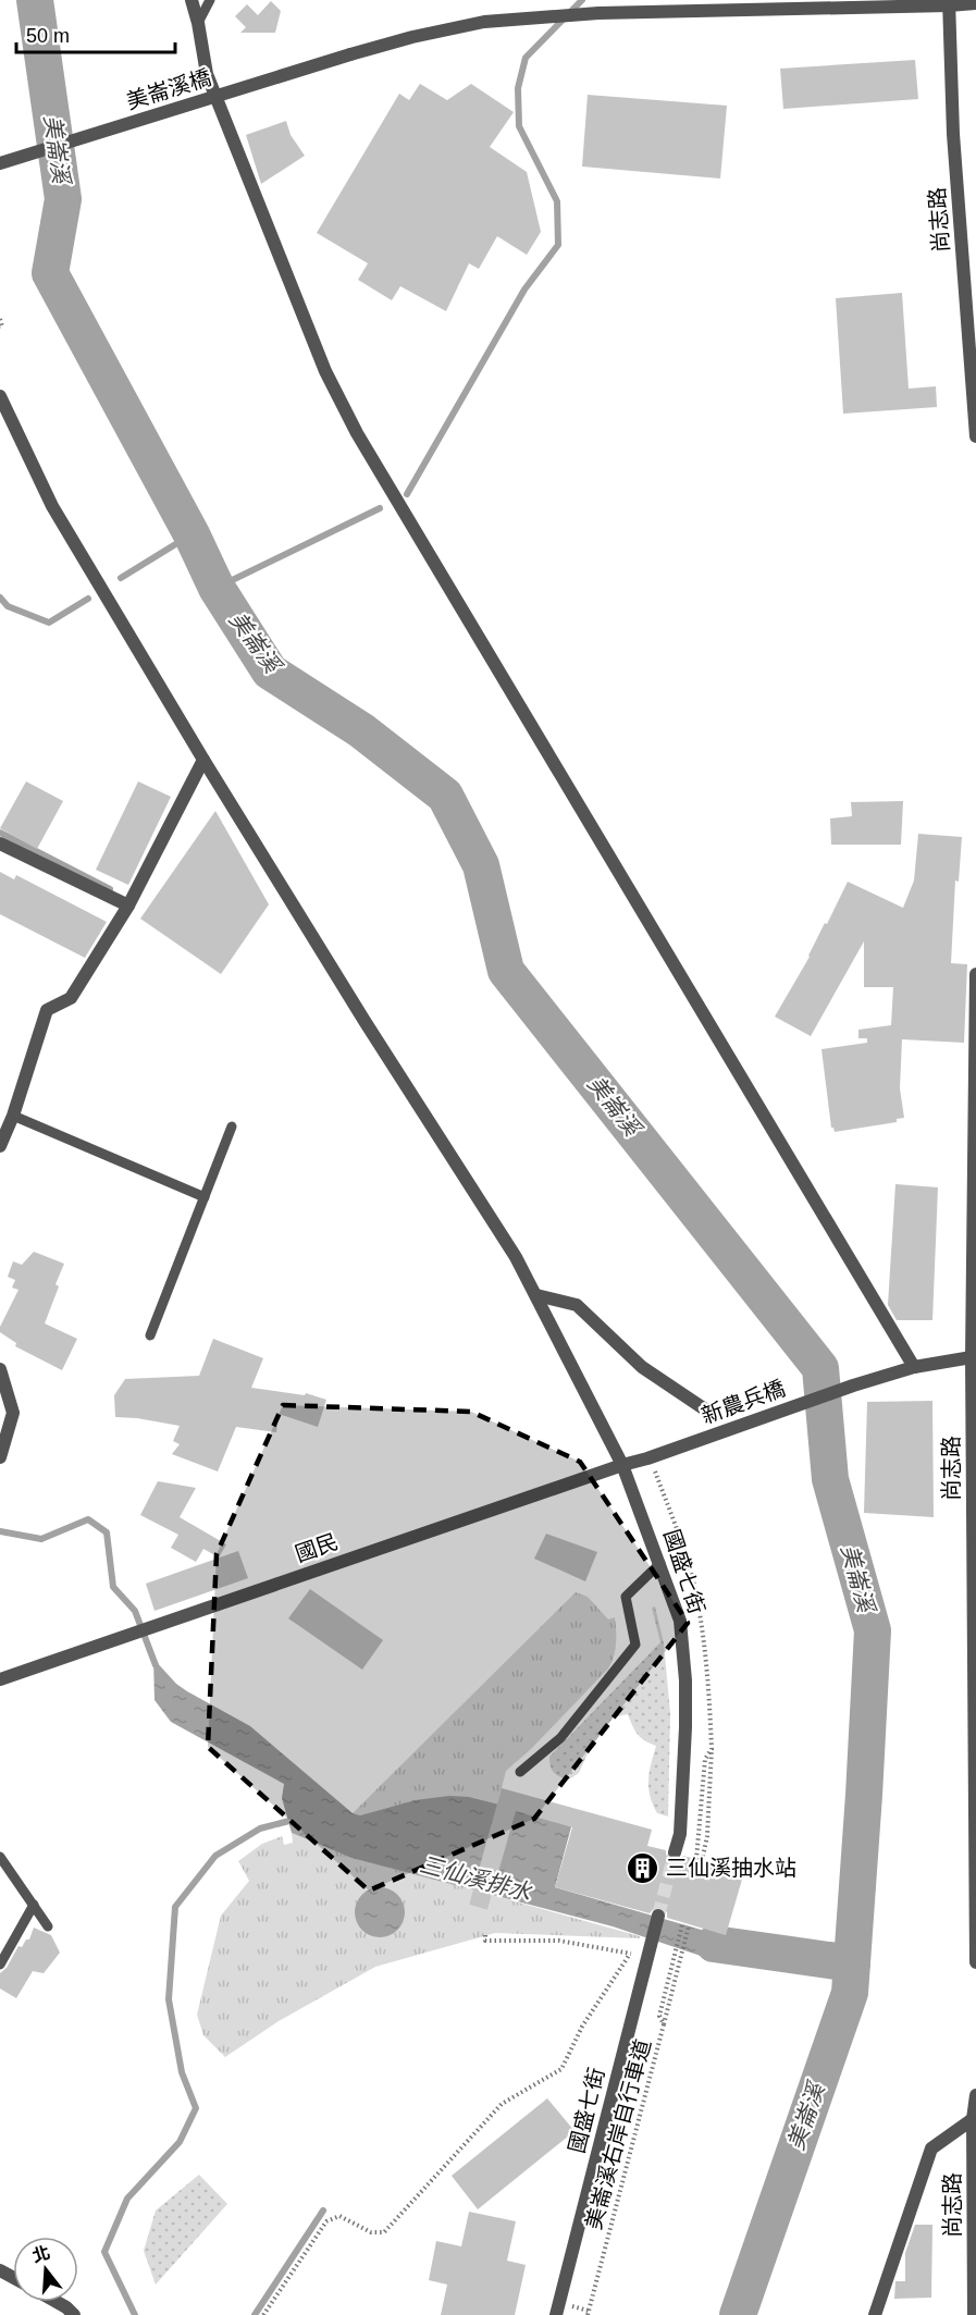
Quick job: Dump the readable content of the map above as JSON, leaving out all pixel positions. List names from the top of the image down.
{
  "streets": {
    "street": [
      "美崙溪橋",
      "尚志路",
      "新農兵橋",
      "國民",
      "國盛七街"
    ],
    "path": ["美崙溪右岸自行車道"]
  },
  "crossings": [
    ["美崙溪橋", "尚志路"],
    ["尚志路", "新農兵橋"],
    ["新農兵橋", "國民"],
    ["國民", "國盛七街"]
  ],
  "water": ["美崙溪", "三仙溪排水"],
  "places": {
    "building": ["三仙溪抽水站"]
  },
  "scale_bar": "50 m",
  "north": "top"
}
